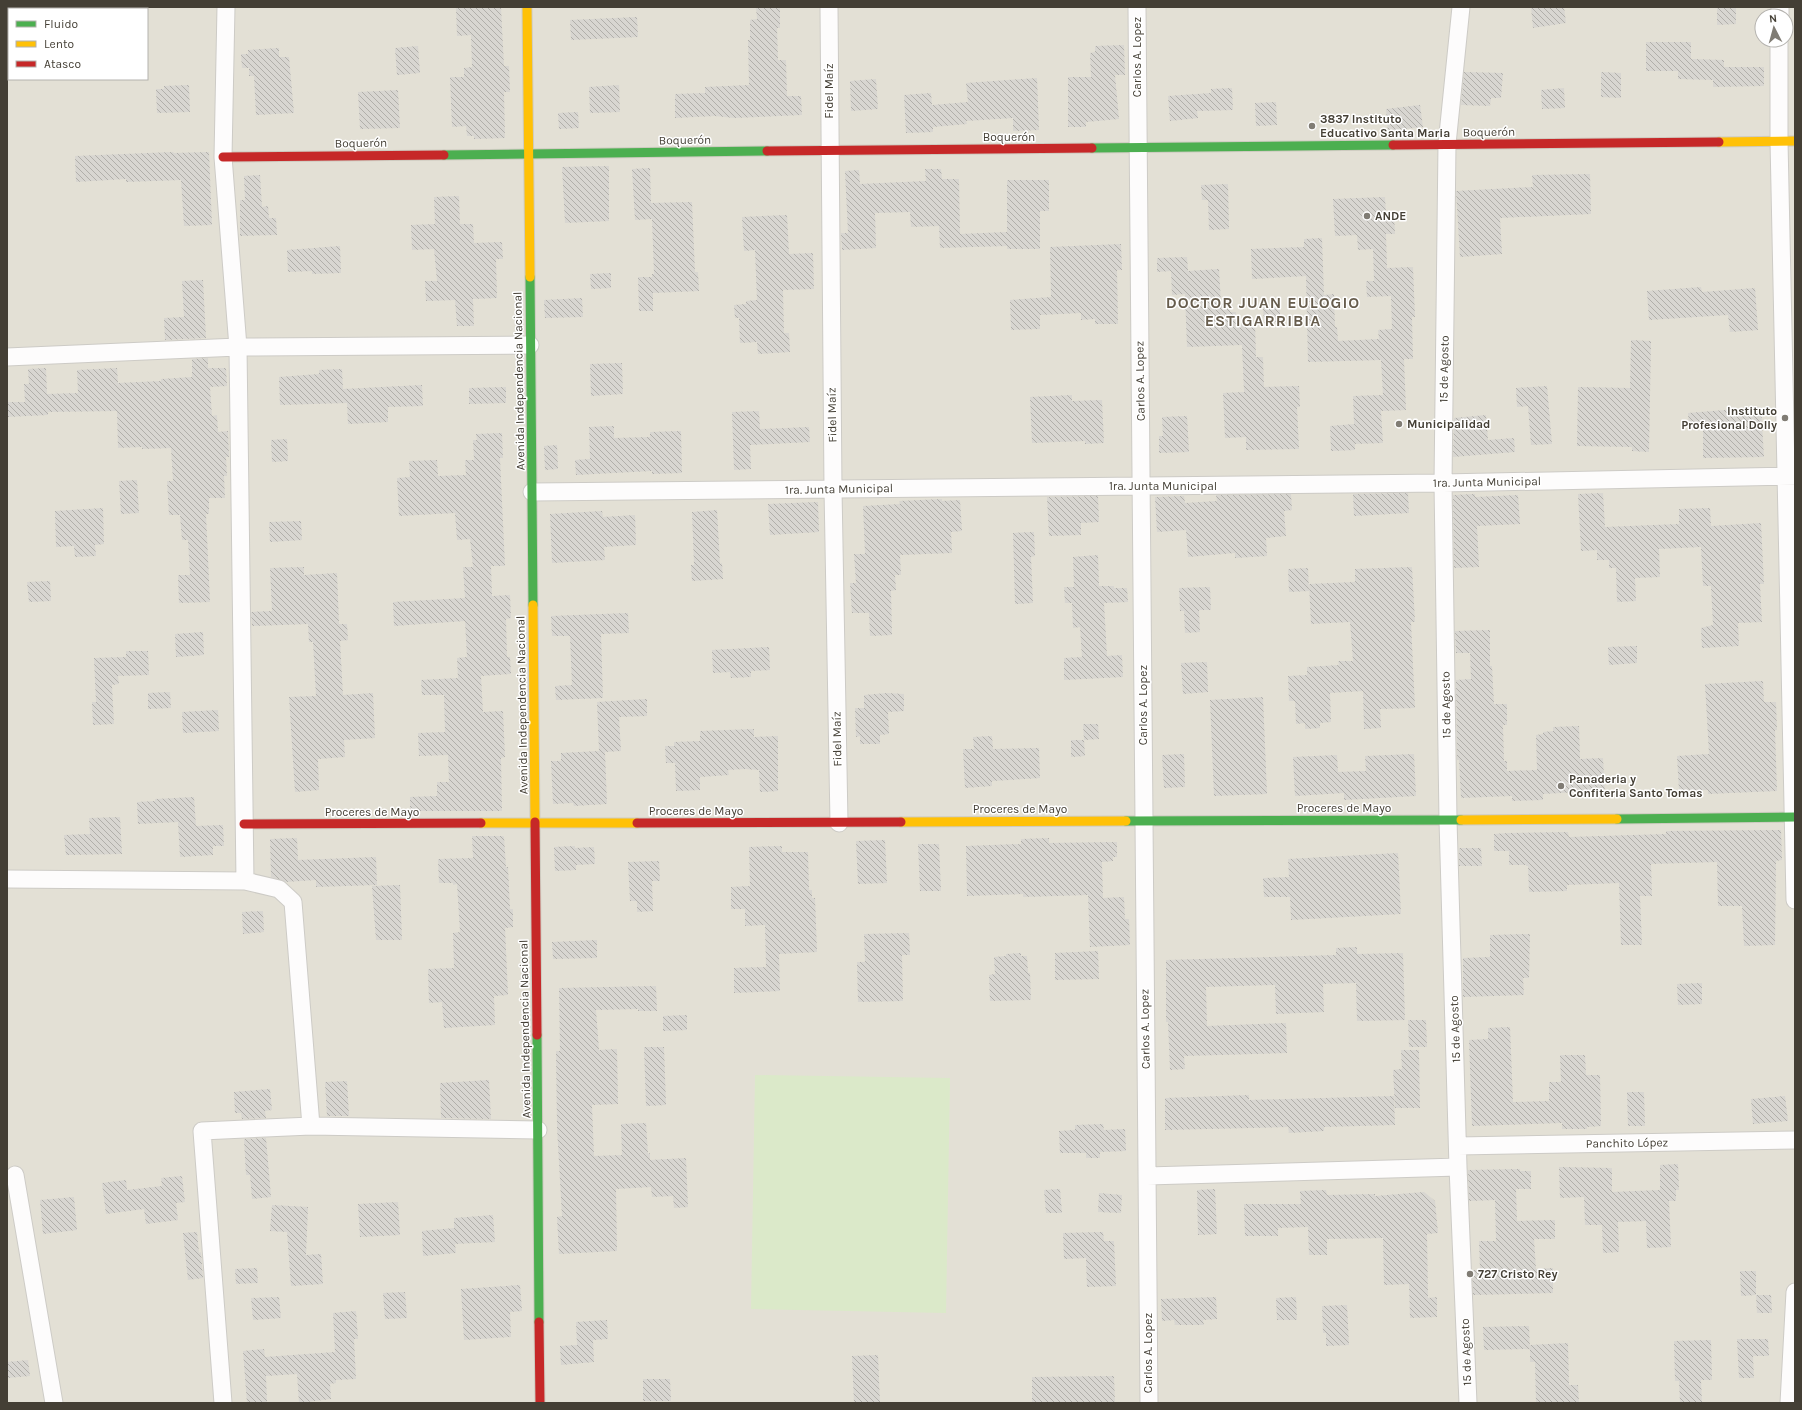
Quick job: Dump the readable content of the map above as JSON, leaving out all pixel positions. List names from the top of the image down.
{
  "streets": {
    "street": [
      "Carlos A. Lopez",
      "Fidel Maíz",
      "Boquerón",
      "15 de Agosto",
      "Avenida Independencia Nacional",
      "1ra. Junta Municipal",
      "Proceres de Mayo",
      "Panchito López"
    ]
  },
  "crossings": [
    ["Carlos A. Lopez", "Boquerón"],
    ["Carlos A. Lopez", "1ra. Junta Municipal"],
    ["Carlos A. Lopez", "Proceres de Mayo"],
    ["Fidel Maíz", "Boquerón"],
    ["Fidel Maíz", "1ra. Junta Municipal"],
    ["Fidel Maíz", "Proceres de Mayo"],
    ["Boquerón", "15 de Agosto"],
    ["Boquerón", "Avenida Independencia Nacional"],
    ["15 de Agosto", "1ra. Junta Municipal"],
    ["15 de Agosto", "Proceres de Mayo"],
    ["15 de Agosto", "Panchito López"],
    ["Avenida Independencia Nacional", "1ra. Junta Municipal"],
    ["Avenida Independencia Nacional", "Proceres de Mayo"]
  ],
  "districts": ["DOCTOR JUAN EULOGIO ESTIGARRIBIA"],
  "places": [
    "3837 Instituto Educativo Santa Maria",
    "ANDE",
    "Instituto Profesional Dolly",
    "Municipalidad",
    "Panaderia y Confiteria Santo Tomas",
    "727 Cristo Rey"
  ],
  "legend": ["Fluido", "Lento", "Atasco"],
  "north": "top"
}
